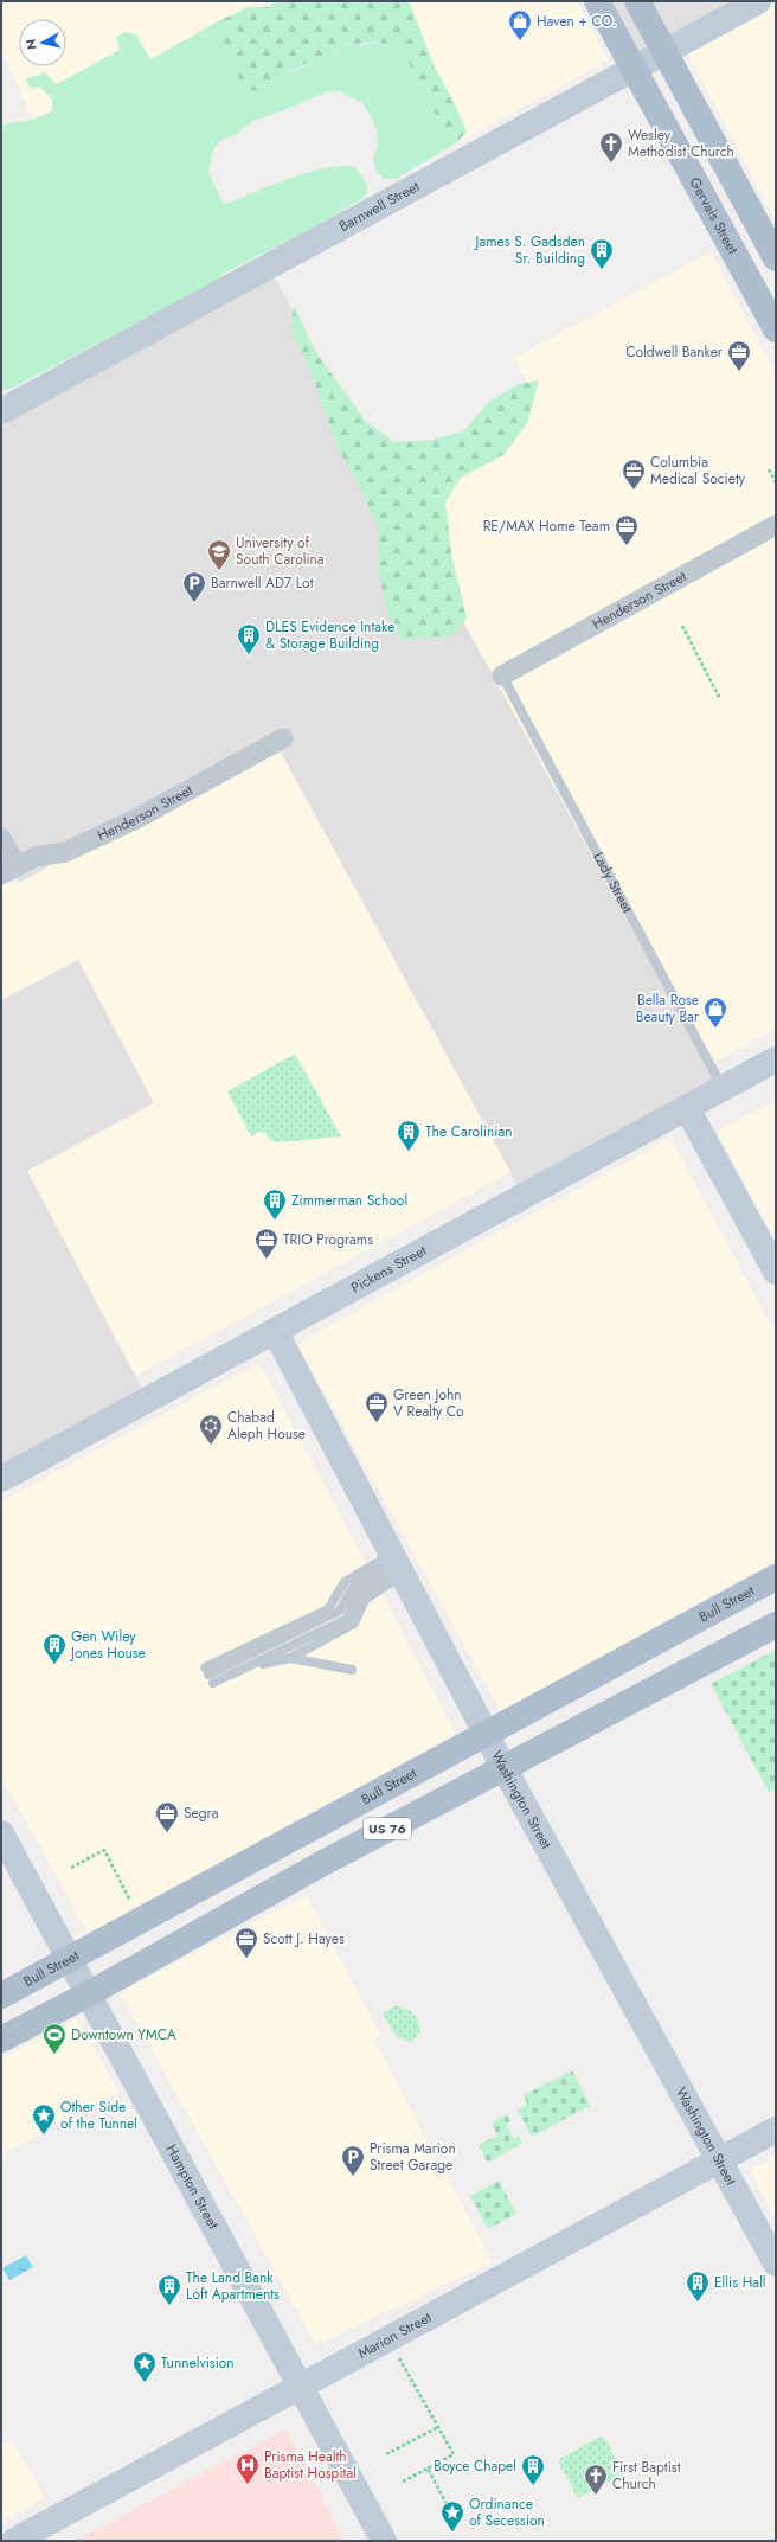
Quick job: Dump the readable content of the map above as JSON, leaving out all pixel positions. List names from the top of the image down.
{
  "streets": {
    "main road": ["Gervais Street", "Bull Street", "US 76"],
    "street": [
      "Barnwell Street",
      "Henderson Street",
      "Pickens Street",
      "Washington Street",
      "Hampton Street",
      "Marion Street"
    ],
    "lane": ["Lady Street"]
  },
  "crossings": [
    ["Barnwell Street", "Gervais Street"],
    ["Henderson Street", "Lady Street"],
    ["Lady Street", "Pickens Street"],
    ["Pickens Street", "Washington Street"],
    ["Bull Street", "Washington Street"],
    ["Bull Street", "Hampton Street"],
    ["Washington Street", "US 76"],
    ["Washington Street", "Marion Street"],
    ["US 76", "Hampton Street"],
    ["Hampton Street", "Marion Street"]
  ],
  "places": {
    "shop": ["Haven + CO.", "Bella Rose Beauty Bar"],
    "church": ["Wesley Methodist Church", "First Baptist Church"],
    "building": [
      "James S. Gadsden Sr. Building",
      "DLES Evidence Intake & Storage Building",
      "The Carolinian",
      "Zimmerman School",
      "Gen Wiley Jones House",
      "Ellis Hall",
      "The Land Bank Loft Apartments",
      "Boyce Chapel"
    ],
    "office": [
      "Coldwell Banker",
      "Columbia Medical Society",
      "RE/MAX Home Team",
      "TRIO Programs",
      "Green John V Realty Co",
      "Segra",
      "Scott J. Hayes"
    ],
    "school or university": ["University of South Carolina"],
    "parking": ["Barnwell AD7 Lot", "Prisma Marion Street Garage"],
    "synagogue": ["Chabad Aleph House"],
    "sports": ["Downtown YMCA"],
    "place": ["Other Side of the Tunnel", "Tunnelvision", "Ordinance of Secession"],
    "hospital": ["Prisma Health Baptist Hospital"]
  },
  "north": "left"
}
